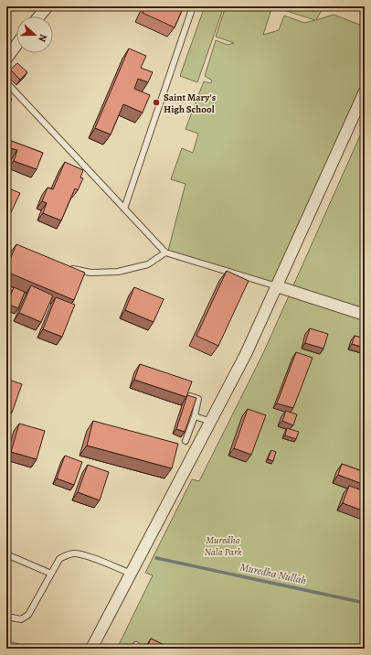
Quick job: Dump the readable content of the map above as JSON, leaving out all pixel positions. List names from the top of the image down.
{
  "water": ["Muredha Nullah"],
  "parks": ["Muredha Nala Park"],
  "places": ["Saint Mary's High School"],
  "north": "right"
}
